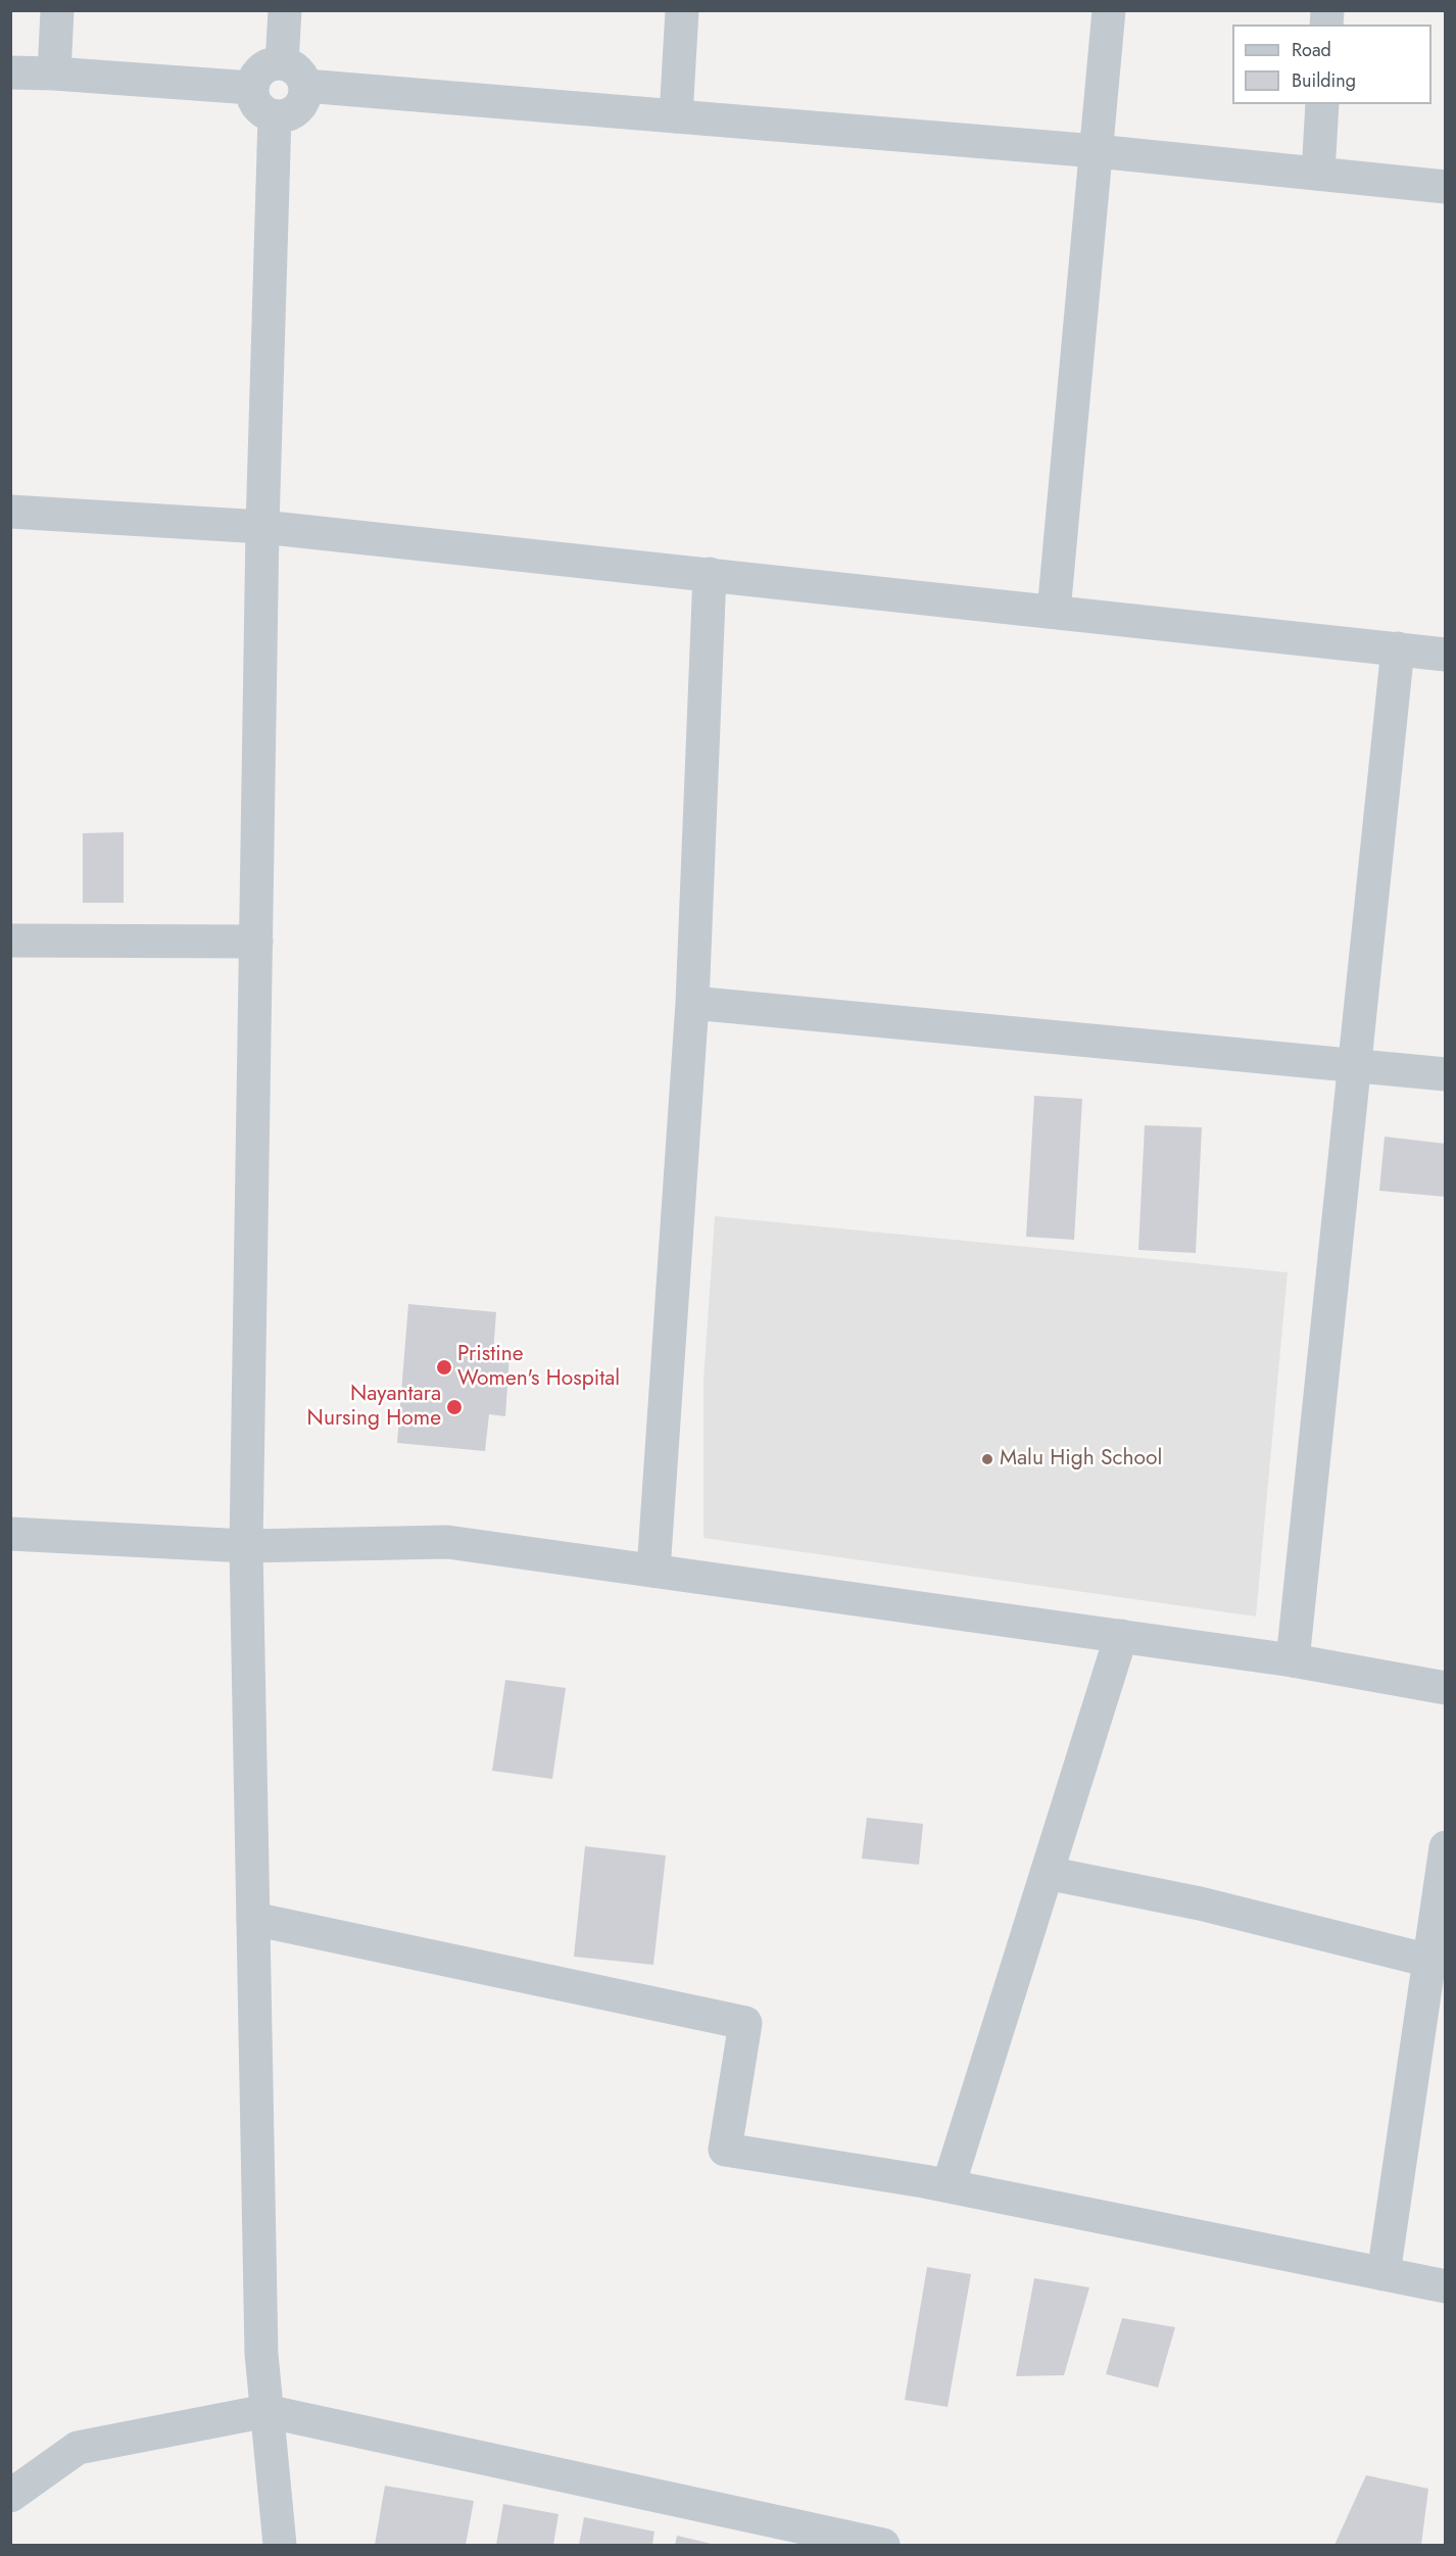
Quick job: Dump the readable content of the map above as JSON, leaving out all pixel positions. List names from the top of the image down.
{
  "places": ["Pristine Women's Hospital", "Nayantara Nursing Home", "Malu High School"],
  "legend": ["Road", "Building"]
}
